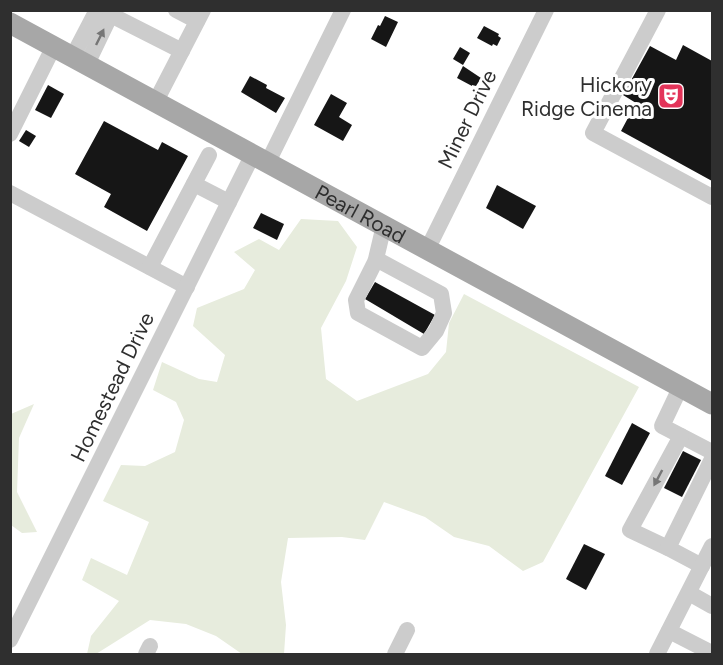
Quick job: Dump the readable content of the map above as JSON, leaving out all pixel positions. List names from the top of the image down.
{
  "streets": {
    "main road": ["Pearl Road"],
    "street": ["Miner Drive", "Homestead Drive"]
  },
  "crossings": [
    ["Miner Drive", "Pearl Road"],
    ["Pearl Road", "Homestead Drive"]
  ],
  "places": {
    "theatre": ["Hickory Ridge Cinema"]
  }
}
